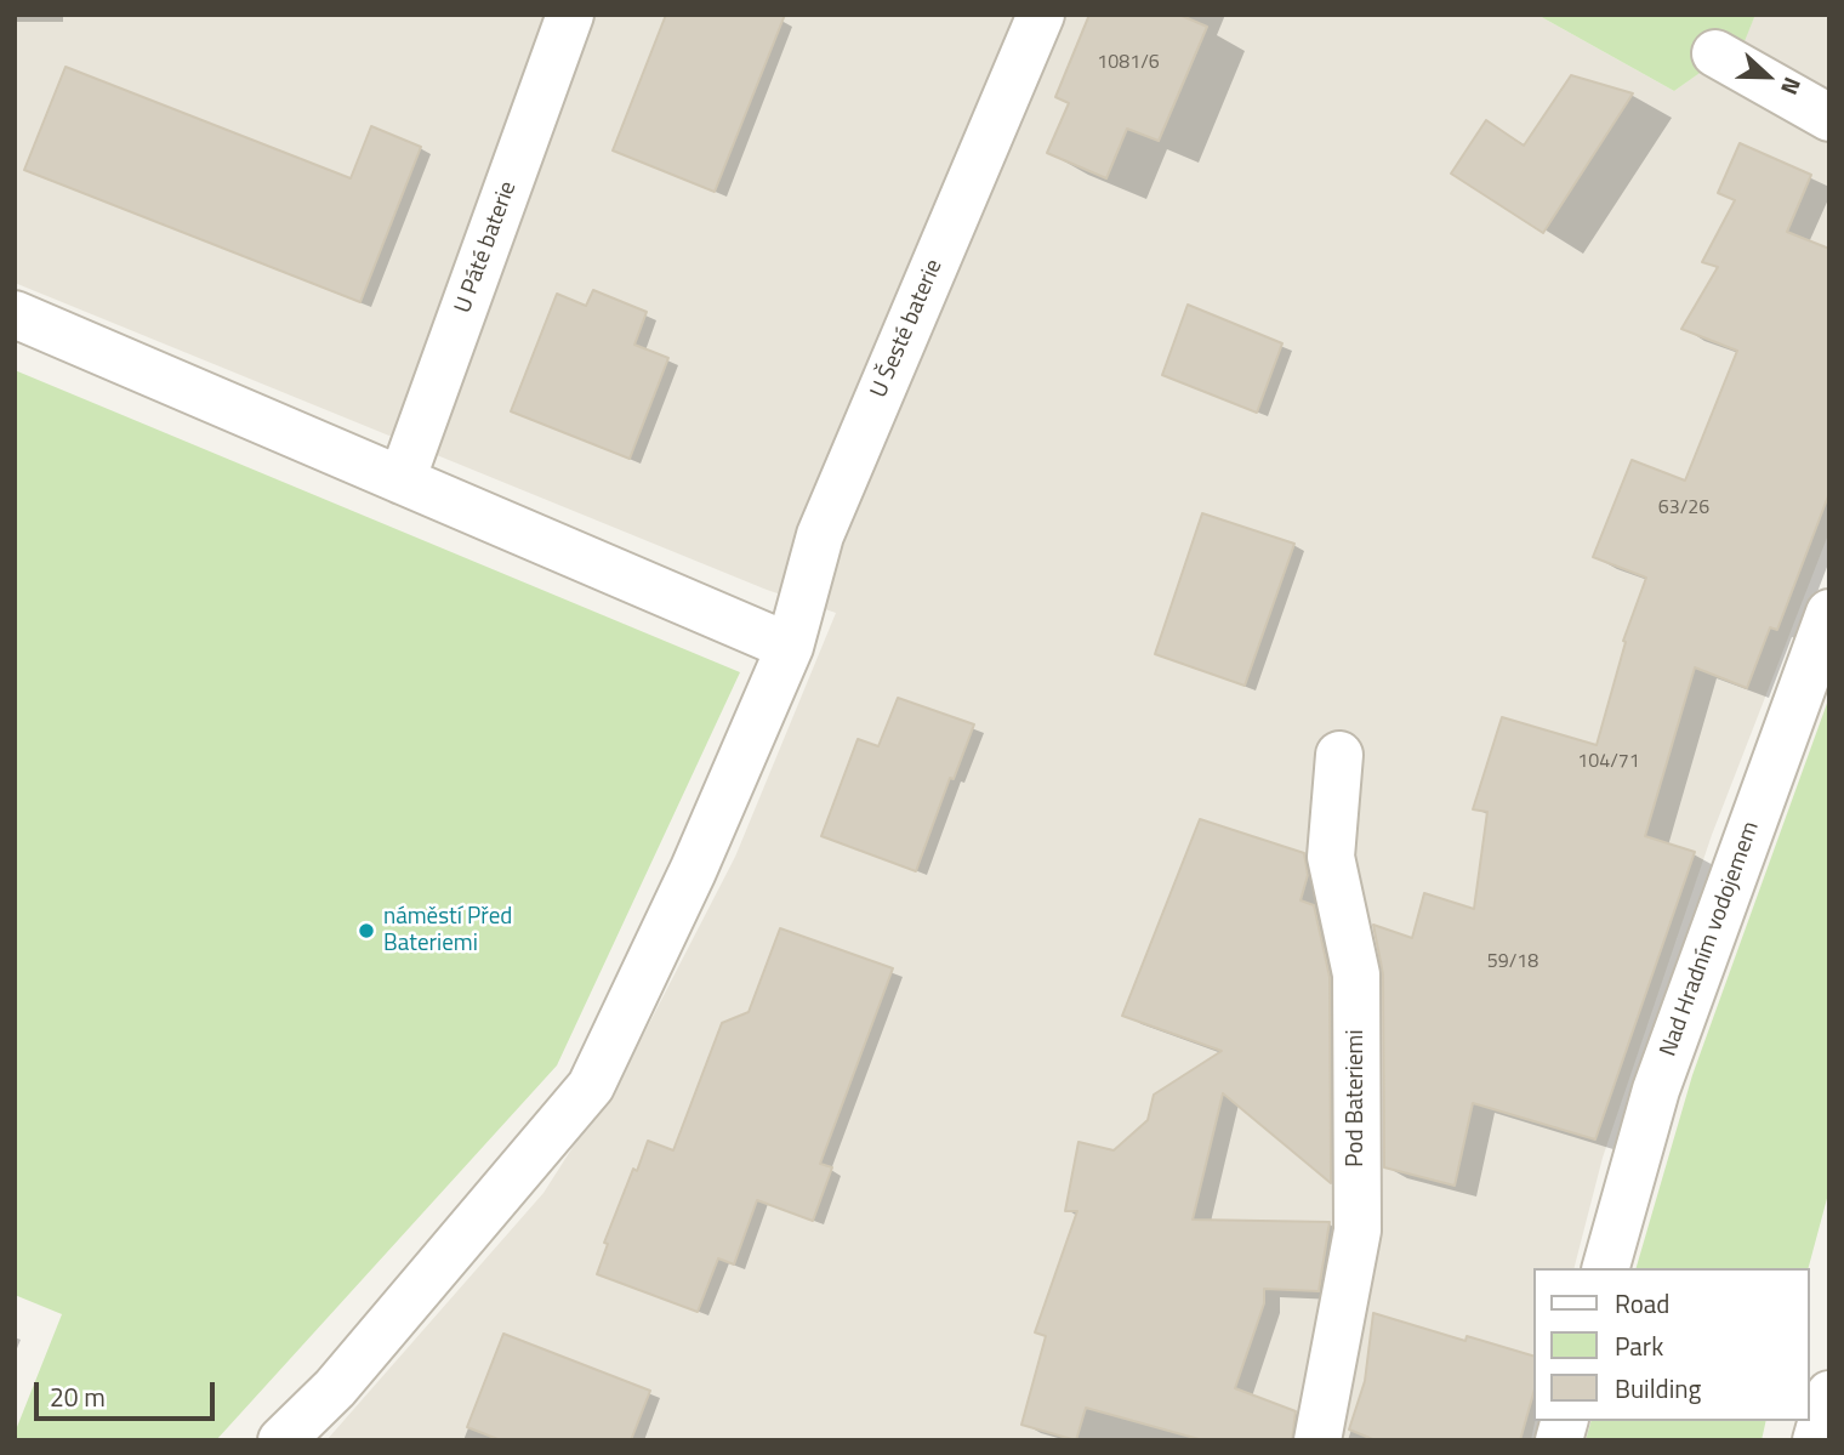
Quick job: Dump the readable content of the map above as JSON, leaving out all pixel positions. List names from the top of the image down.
{
  "streets": {
    "street": [
      "U Páté baterie",
      "U Šesté baterie",
      "Nad Hradním vodojemem",
      "Pod Bateriemi"
    ]
  },
  "places": ["náměstí Před Bateriemi"],
  "house_numbers": [
    "1081/6",
    "63/26",
    "104/71",
    "59/18"
  ],
  "legend": ["Road", "Park", "Building"],
  "scale_bar": "20 m",
  "north": "right"
}
